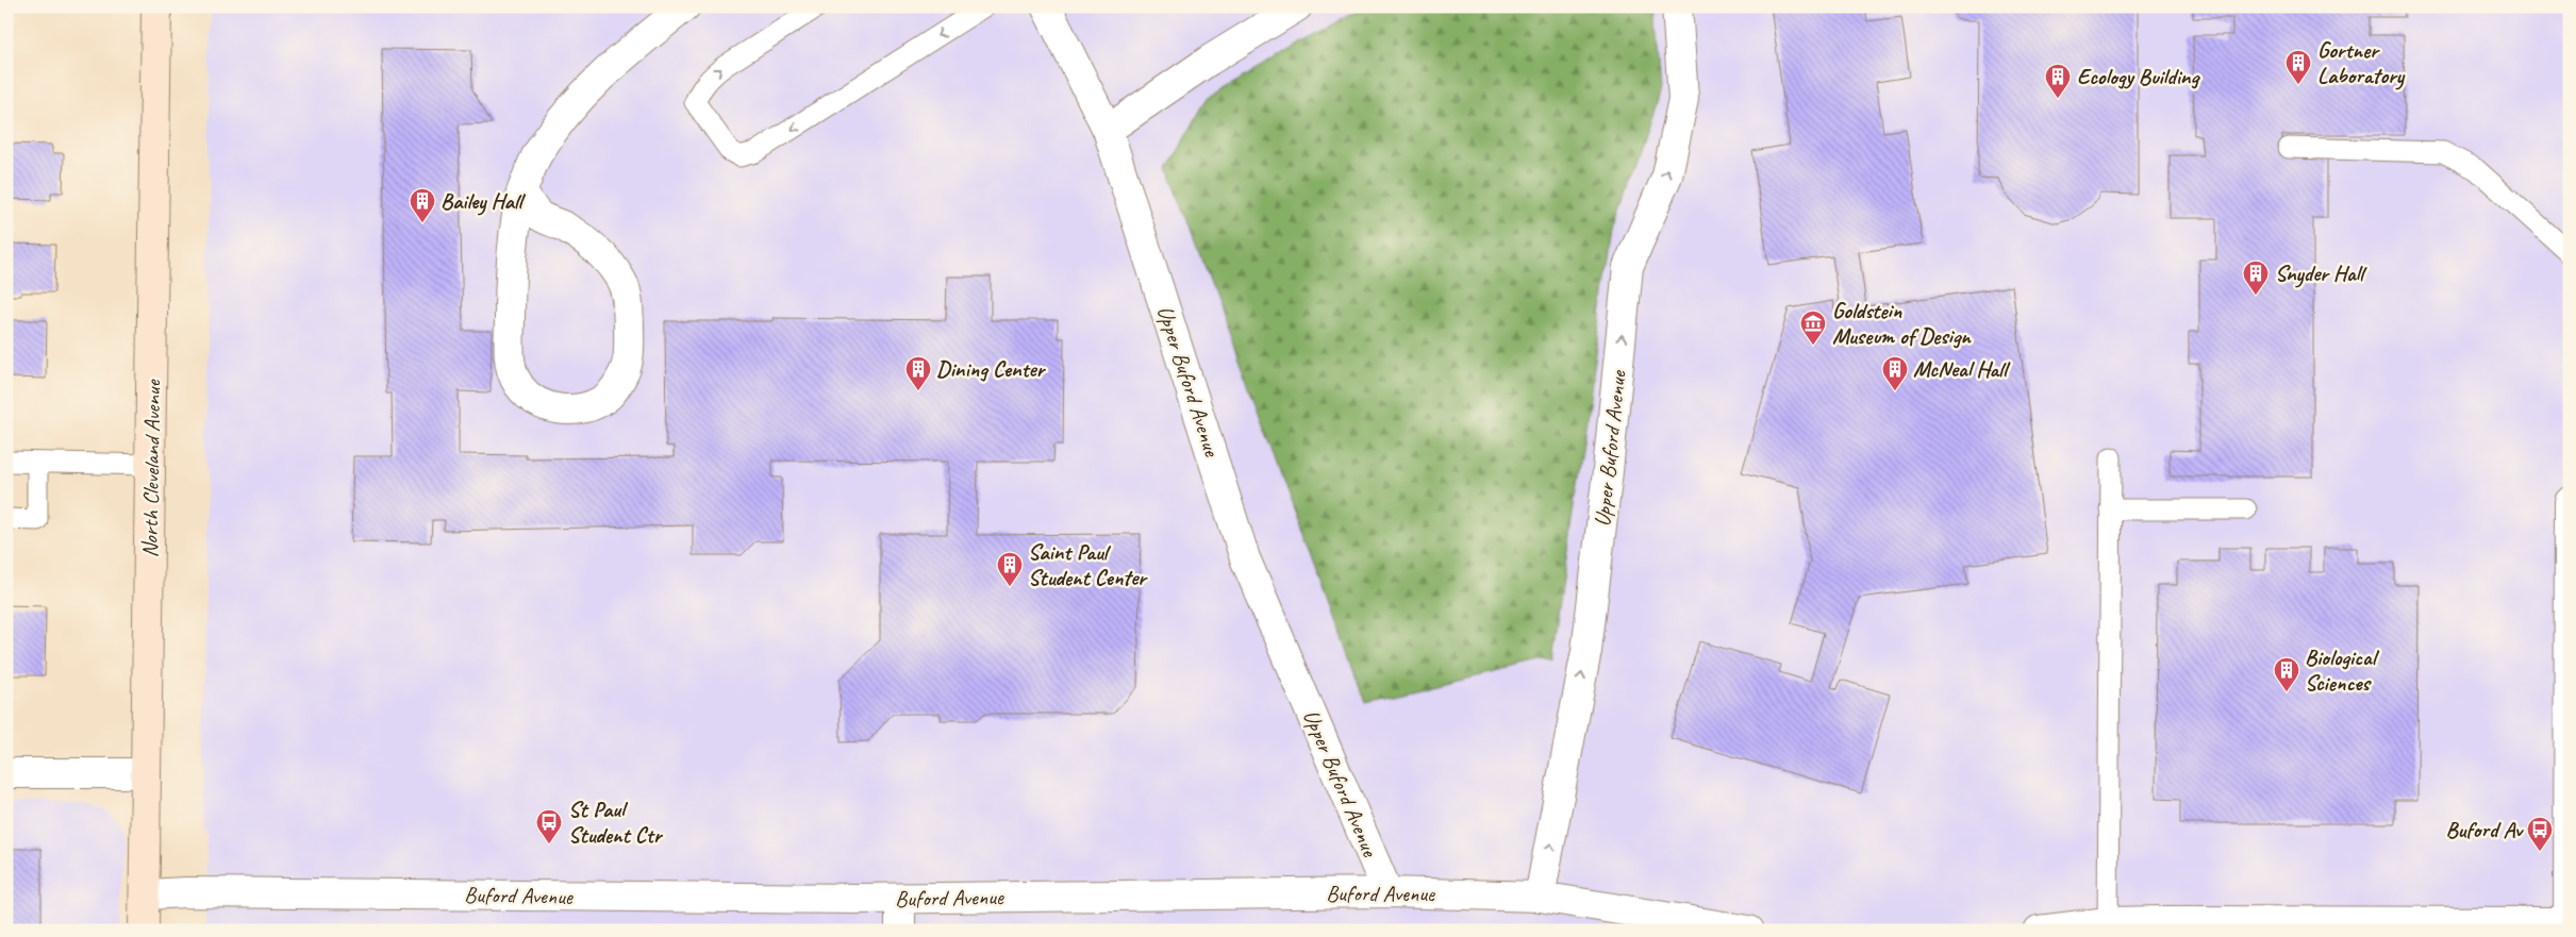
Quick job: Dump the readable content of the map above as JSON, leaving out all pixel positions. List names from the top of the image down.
{
  "streets": {
    "main road": ["North Cleveland Avenue"],
    "street": ["Upper Buford Avenue", "Buford Avenue"]
  },
  "crossings": [
    ["Upper Buford Avenue", "Buford Avenue"],
    ["North Cleveland Avenue", "Buford Avenue"]
  ],
  "one_way": ["Upper Buford Avenue"],
  "places": {
    "building": [
      "Gortner Laboratory",
      "Ecology Building",
      "Bailey Hall",
      "Snyder Hall",
      "Dining Center",
      "McNeal Hall",
      "Saint Paul Student Center",
      "Biological Sciences"
    ],
    "museum": ["Goldstein Museum of Design"],
    "bus stop": ["St Paul Student Ctr", "Buford Av"]
  }
}
